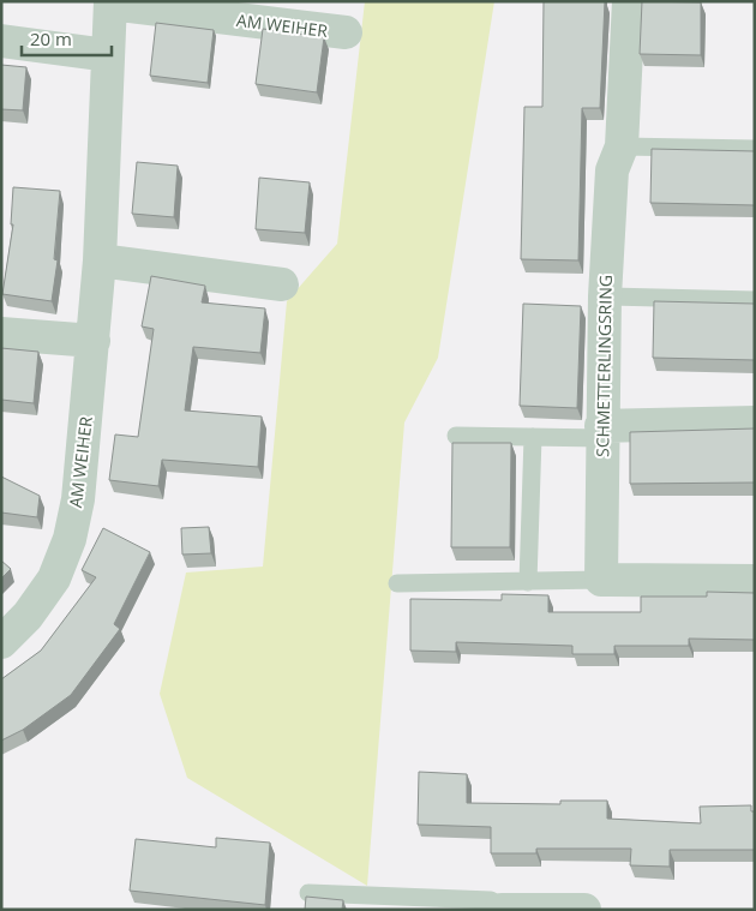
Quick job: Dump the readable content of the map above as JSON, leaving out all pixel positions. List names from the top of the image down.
{
  "streets": {
    "street": ["AM WEIHER", "SCHMETTERLINGSRING"]
  },
  "scale_bar": "20 m"
}
